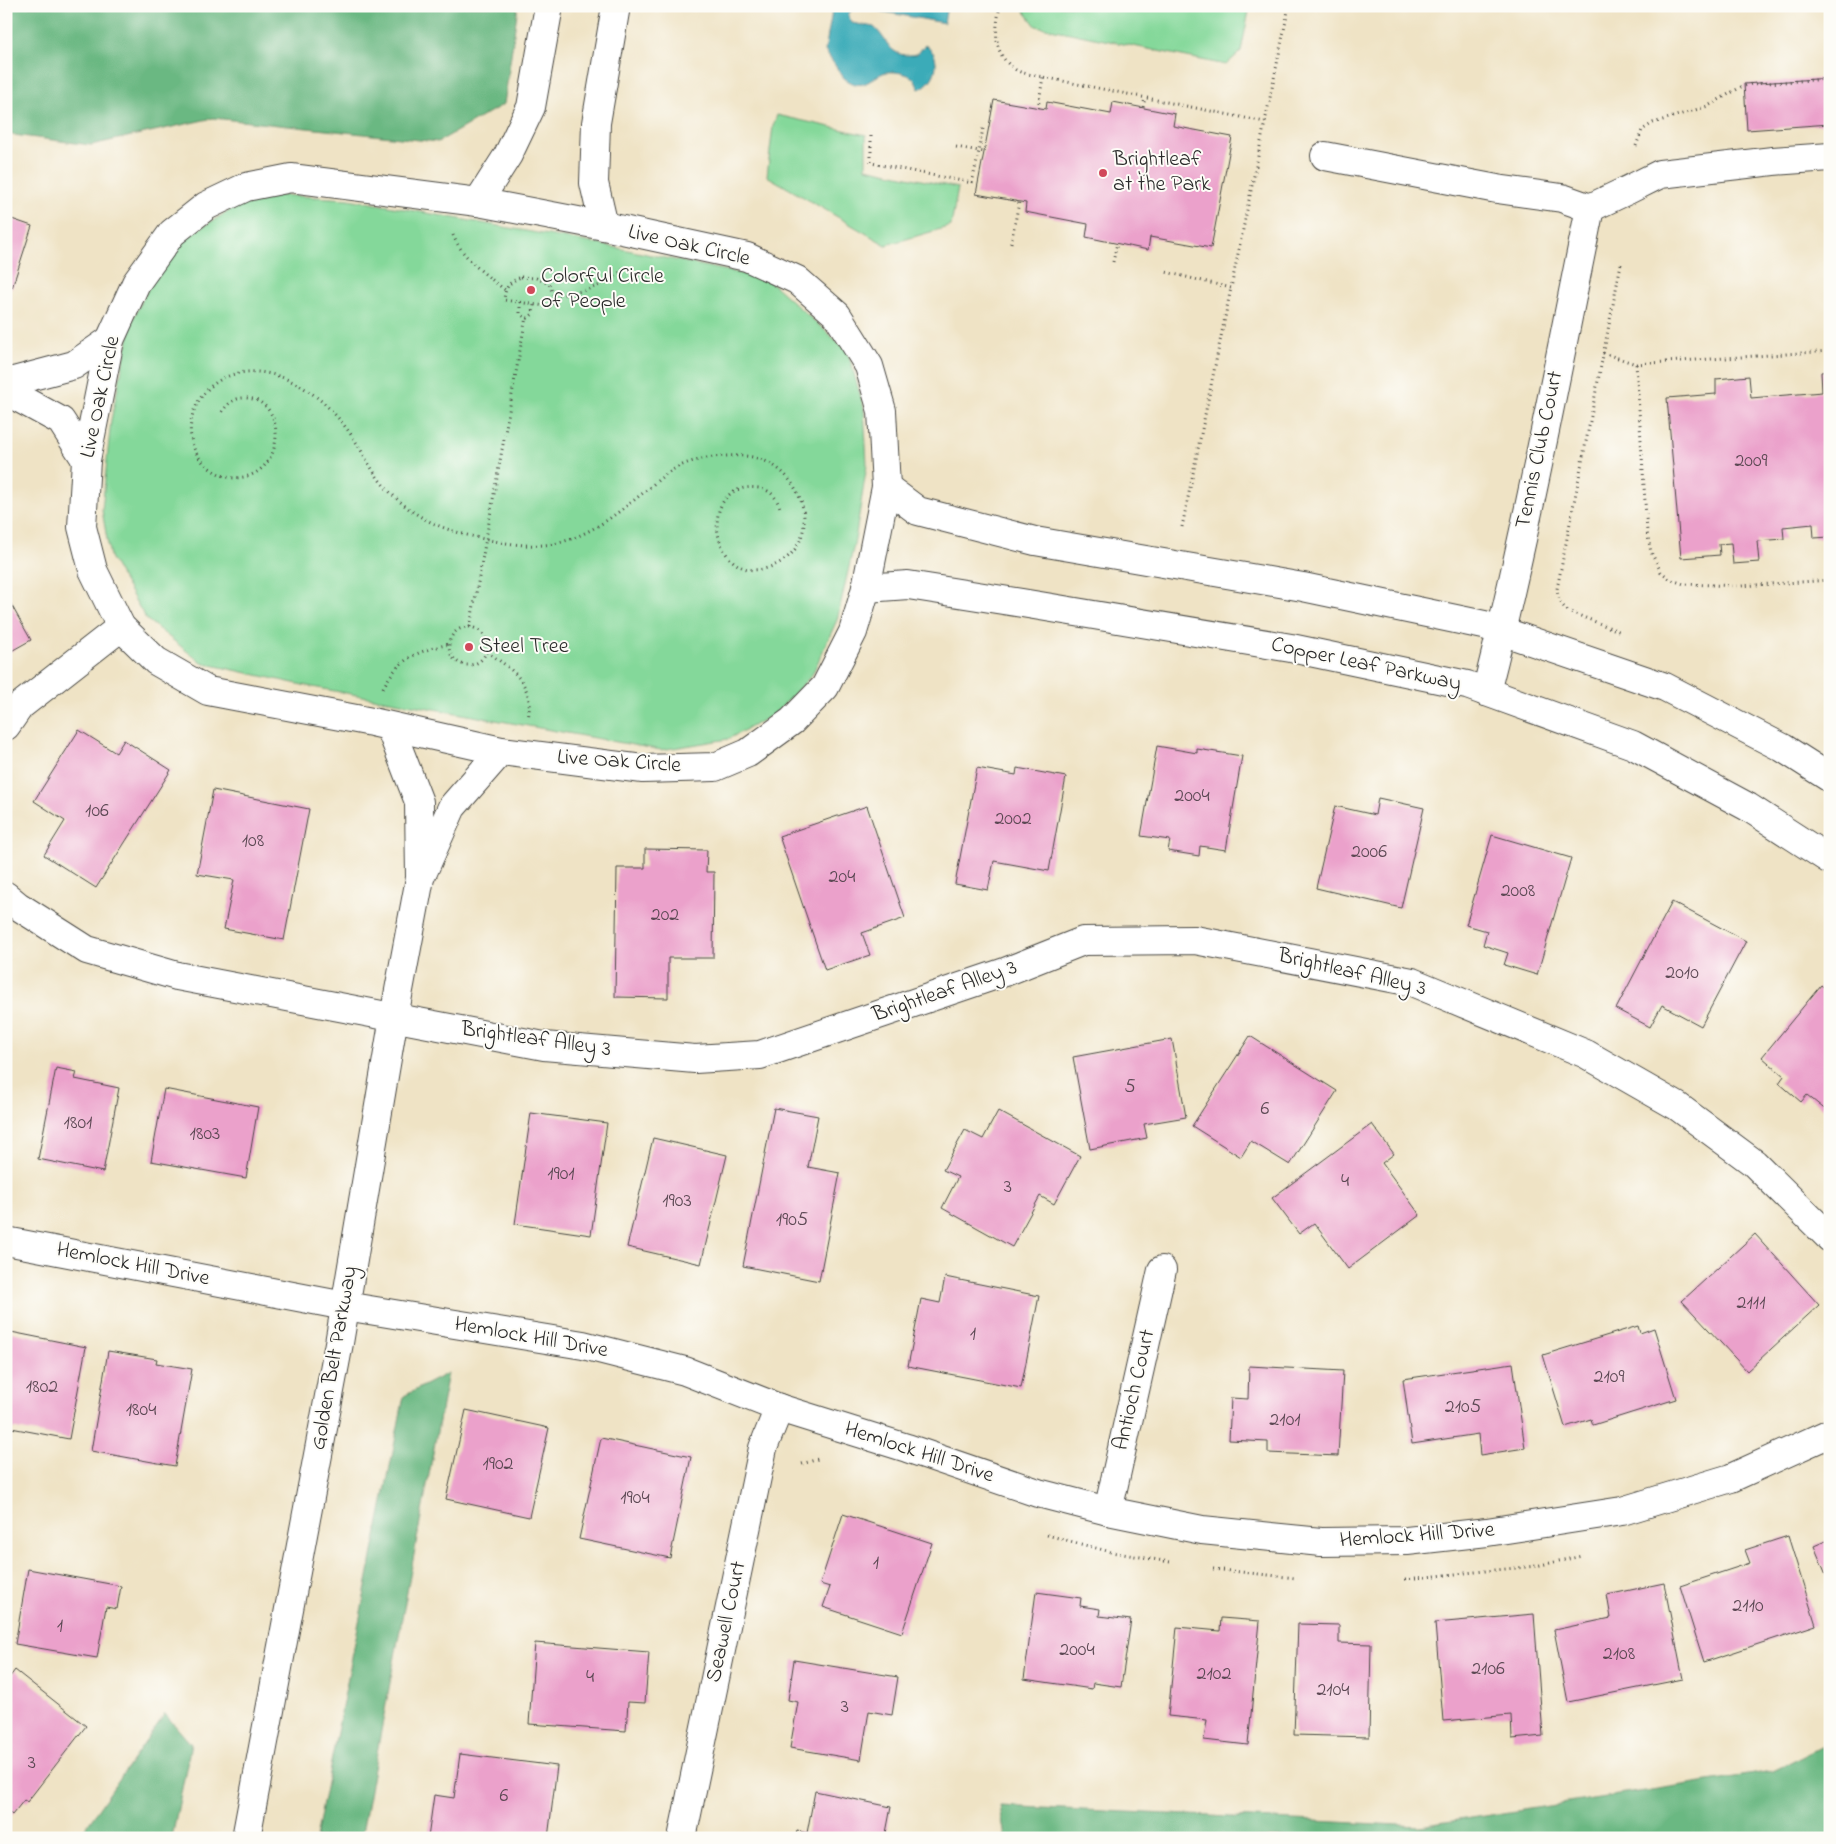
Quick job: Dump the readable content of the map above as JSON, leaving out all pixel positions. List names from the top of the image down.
{
  "streets": {
    "street": [
      "Live Oak Circle",
      "Tennis Club Court",
      "Copper Leaf Parkway",
      "Brightleaf Alley 3",
      "Hemlock Hill Drive",
      "Golden Belt Parkway",
      "Antioch Court",
      "Seawell Court"
    ]
  },
  "crossings": [
    ["Live Oak Circle", "Copper Leaf Parkway"],
    ["Live Oak Circle", "Golden Belt Parkway"],
    ["Tennis Club Court", "Copper Leaf Parkway"],
    ["Brightleaf Alley 3", "Golden Belt Parkway"],
    ["Hemlock Hill Drive", "Golden Belt Parkway"],
    ["Hemlock Hill Drive", "Antioch Court"],
    ["Hemlock Hill Drive", "Seawell Court"]
  ],
  "places": ["Brightleaf at the Park", "Colorful Circle of People", "Steel Tree"],
  "house_numbers": [
    "2009",
    "2004",
    "106",
    "2002",
    "108",
    "2006",
    "204",
    "2008",
    "202",
    "2010",
    "5",
    "6",
    "1801",
    "1803",
    "1901",
    "4",
    "3",
    "1903",
    "1905",
    "2111",
    "1",
    "2109",
    "1802",
    "2105",
    "1804",
    "2101",
    "1902",
    "1904",
    "1",
    "2110",
    "1",
    "2004",
    "2108",
    "2106",
    "2102",
    "4",
    "2104",
    "3",
    "3",
    "6"
  ]
}
